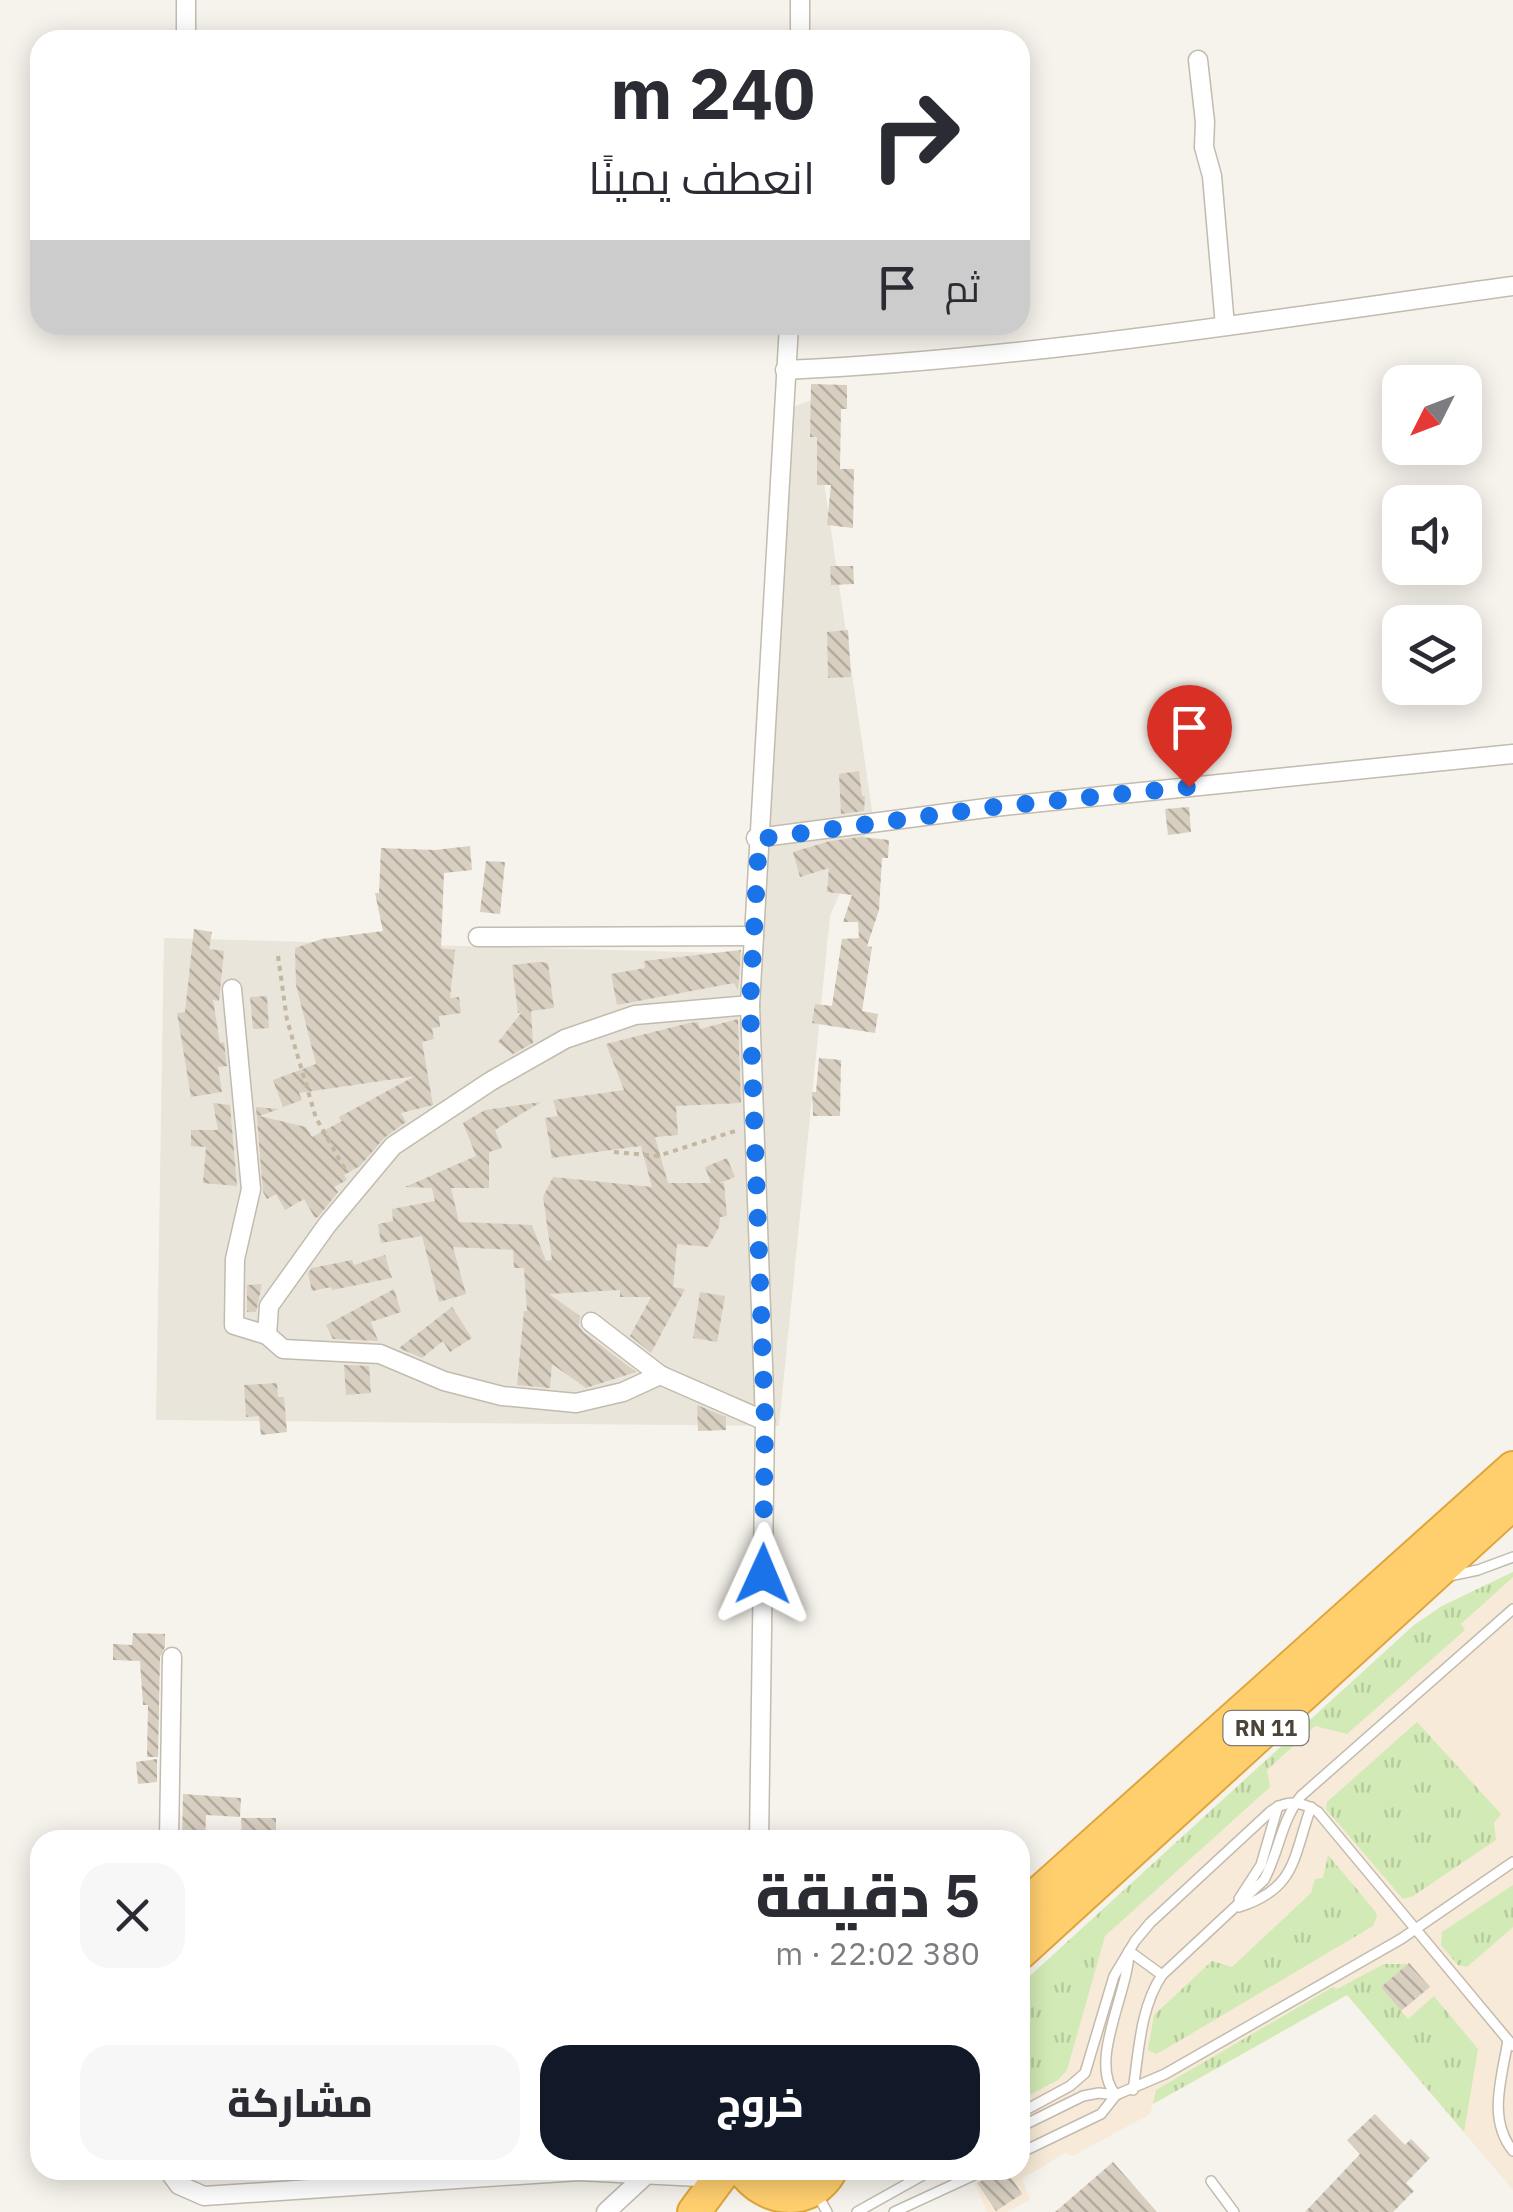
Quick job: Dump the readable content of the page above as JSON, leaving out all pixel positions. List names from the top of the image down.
{
  "streets": {
    "highway": ["RN 11"]
  },
  "north": "bottom left",
  "page": {
    "turn": ["240 m", "انعطف يمينًا"],
    "then": "ثم",
    "heading": ["5 دقيقة", "380 m · 22:02"],
    "buttons": ["خروج", "مشاركة"]
  }
}
